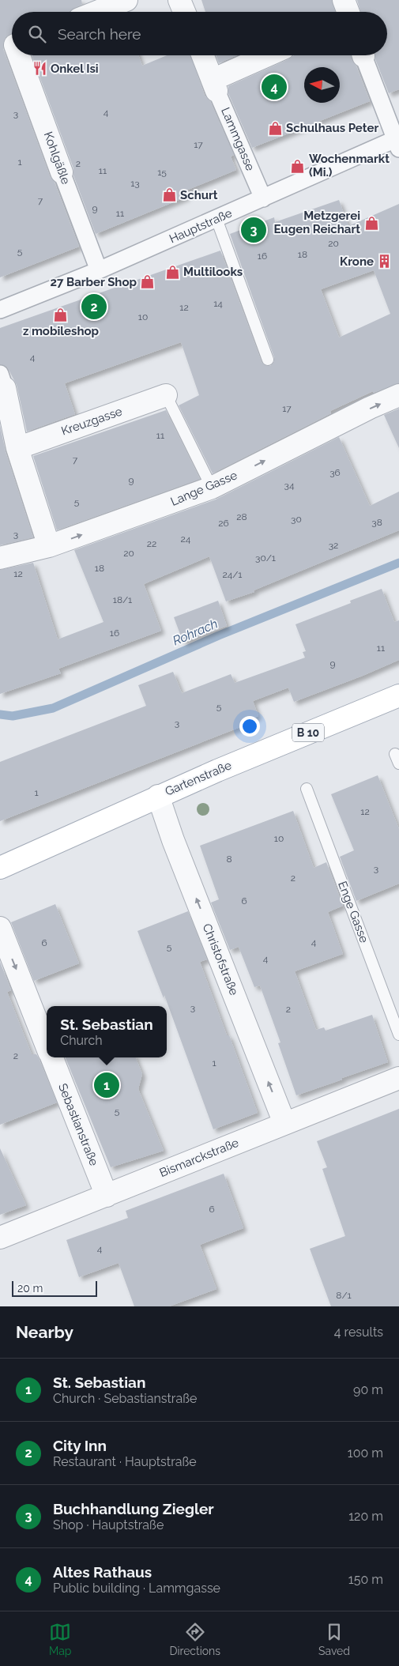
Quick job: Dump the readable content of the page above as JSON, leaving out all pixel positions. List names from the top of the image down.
{
  "streets": {
    "main road": ["B 10", "Gartenstraße"],
    "street": [
      "Lammgasse",
      "Kohlgäßle",
      "Hauptstraße",
      "Kreuzgasse",
      "Lange Gasse",
      "Christofstraße",
      "Sebastianstraße",
      "Bismarckstraße"
    ],
    "lane": ["Enge Gasse"]
  },
  "crossings": [
    ["Lammgasse", "Hauptstraße"],
    ["Kohlgäßle", "Hauptstraße"],
    ["Gartenstraße", "Christofstraße"],
    ["Christofstraße", "Bismarckstraße"],
    ["Sebastianstraße", "Bismarckstraße"]
  ],
  "one_way": ["Lange Gasse", "Christofstraße", "Sebastianstraße"],
  "water": ["Rohrach"],
  "places": {
    "restaurant": ["Onkel Isi"],
    "shop": [
      "Schulhaus Peter",
      "Wochenmarkt (Mi.)",
      "Schurt",
      "Metzgerei Eugen Reichart",
      "Multilooks",
      "27 Barber Shop",
      "z mobileshop"
    ],
    "building": ["Krone"]
  },
  "house_numbers": [
    "4",
    "3",
    "17",
    "1",
    "2",
    "11",
    "15",
    "13",
    "7",
    "9",
    "11",
    "20",
    "5",
    "18",
    "16",
    "14",
    "12",
    "10",
    "4",
    "17",
    "11",
    "7",
    "36",
    "9",
    "34",
    "5",
    "28",
    "30",
    "38",
    "26",
    "3",
    "24",
    "22",
    "32",
    "20",
    "30/1",
    "18",
    "12",
    "24/1",
    "18/1",
    "16",
    "11",
    "9",
    "5",
    "3",
    "1",
    "12",
    "10",
    "8",
    "3",
    "2",
    "6",
    "4",
    "6",
    "5",
    "4",
    "3",
    "2",
    "2",
    "1",
    "5",
    "6",
    "4",
    "8/1"
  ],
  "scale_bar": "20 m",
  "north": "left",
  "page": {
    "search": "Search here",
    "pins": [
      "4",
      "3",
      "2",
      "1"
    ],
    "popup": ["St. Sebastian", "Church"],
    "scale": "20 m",
    "heading": ["Nearby", "4 results"],
    "list": [
      {
        "mark": "1",
        "name": "St. Sebastian",
        "note": "Church · Sebastianstraße",
        "value": "90 m"
      },
      {
        "mark": "2",
        "name": "City Inn",
        "note": "Restaurant · Hauptstraße",
        "value": "100 m"
      },
      {
        "mark": "3",
        "name": "Buchhandlung Ziegler",
        "note": "Shop · Hauptstraße",
        "value": "120 m"
      },
      {
        "mark": "4",
        "name": "Altes Rathaus",
        "note": "Public building · Lammgasse",
        "value": "150 m"
      }
    ],
    "nav": ["Map", "Directions", "Saved"]
  }
}
